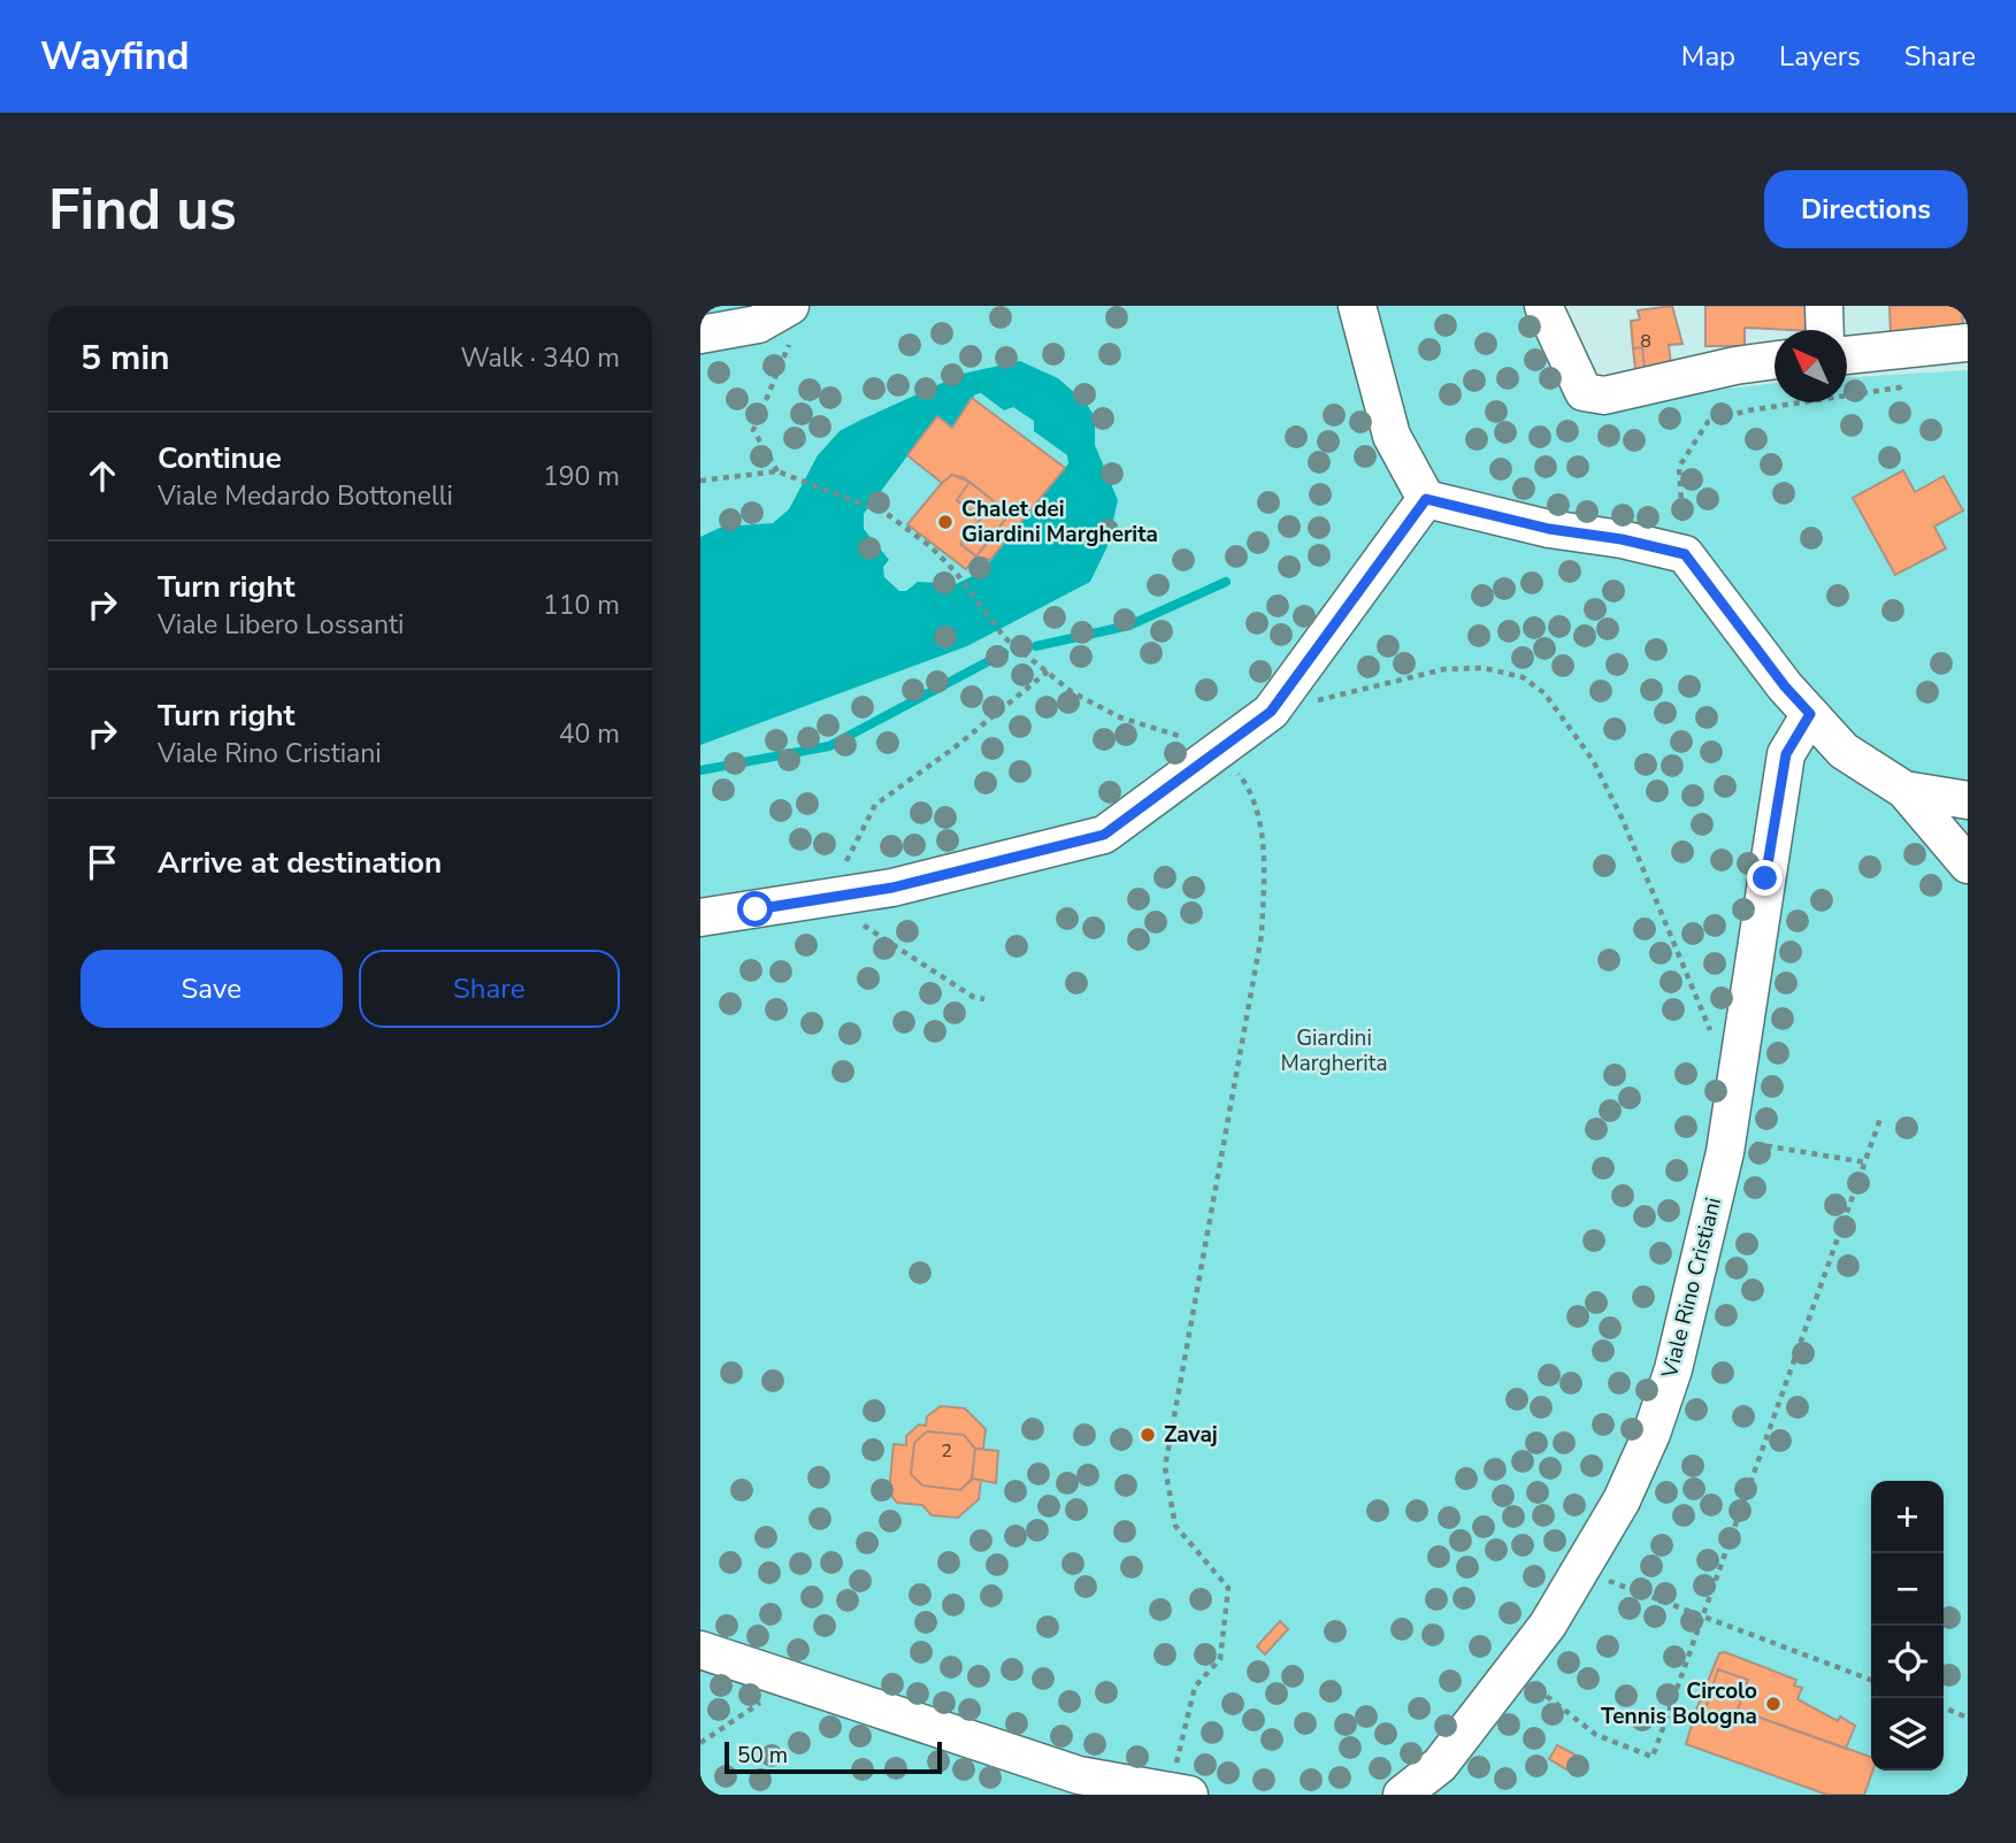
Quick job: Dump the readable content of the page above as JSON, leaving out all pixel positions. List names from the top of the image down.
{
  "streets": {
    "street": ["Viale Rino Cristiani"]
  },
  "parks": ["Giardini Margherita"],
  "places": ["Chalet dei Giardini Margherita", "Zavaj", "Circolo Tennis Bologna"],
  "house_numbers": ["8", "2"],
  "scale_bar": "50 m",
  "north": "top left",
  "page": {
    "header": "Wayfind",
    "nav": ["Map", "Layers", "Share"],
    "buttons": [
      "Directions",
      ["Save", "Share"]
    ],
    "title": "Find us",
    "heading": ["5 min", "Walk · 340 m"],
    "list": [
      ["Continue", "Viale Medardo Bottonelli", "190 m"],
      ["Turn right", "Viale Libero Lossanti", "110 m"],
      ["Turn right", "Viale Rino Cristiani", "40 m"],
      "Arrive at destination"
    ],
    "map_buttons": ["+", "−"],
    "scale": "50 m"
  }
}
